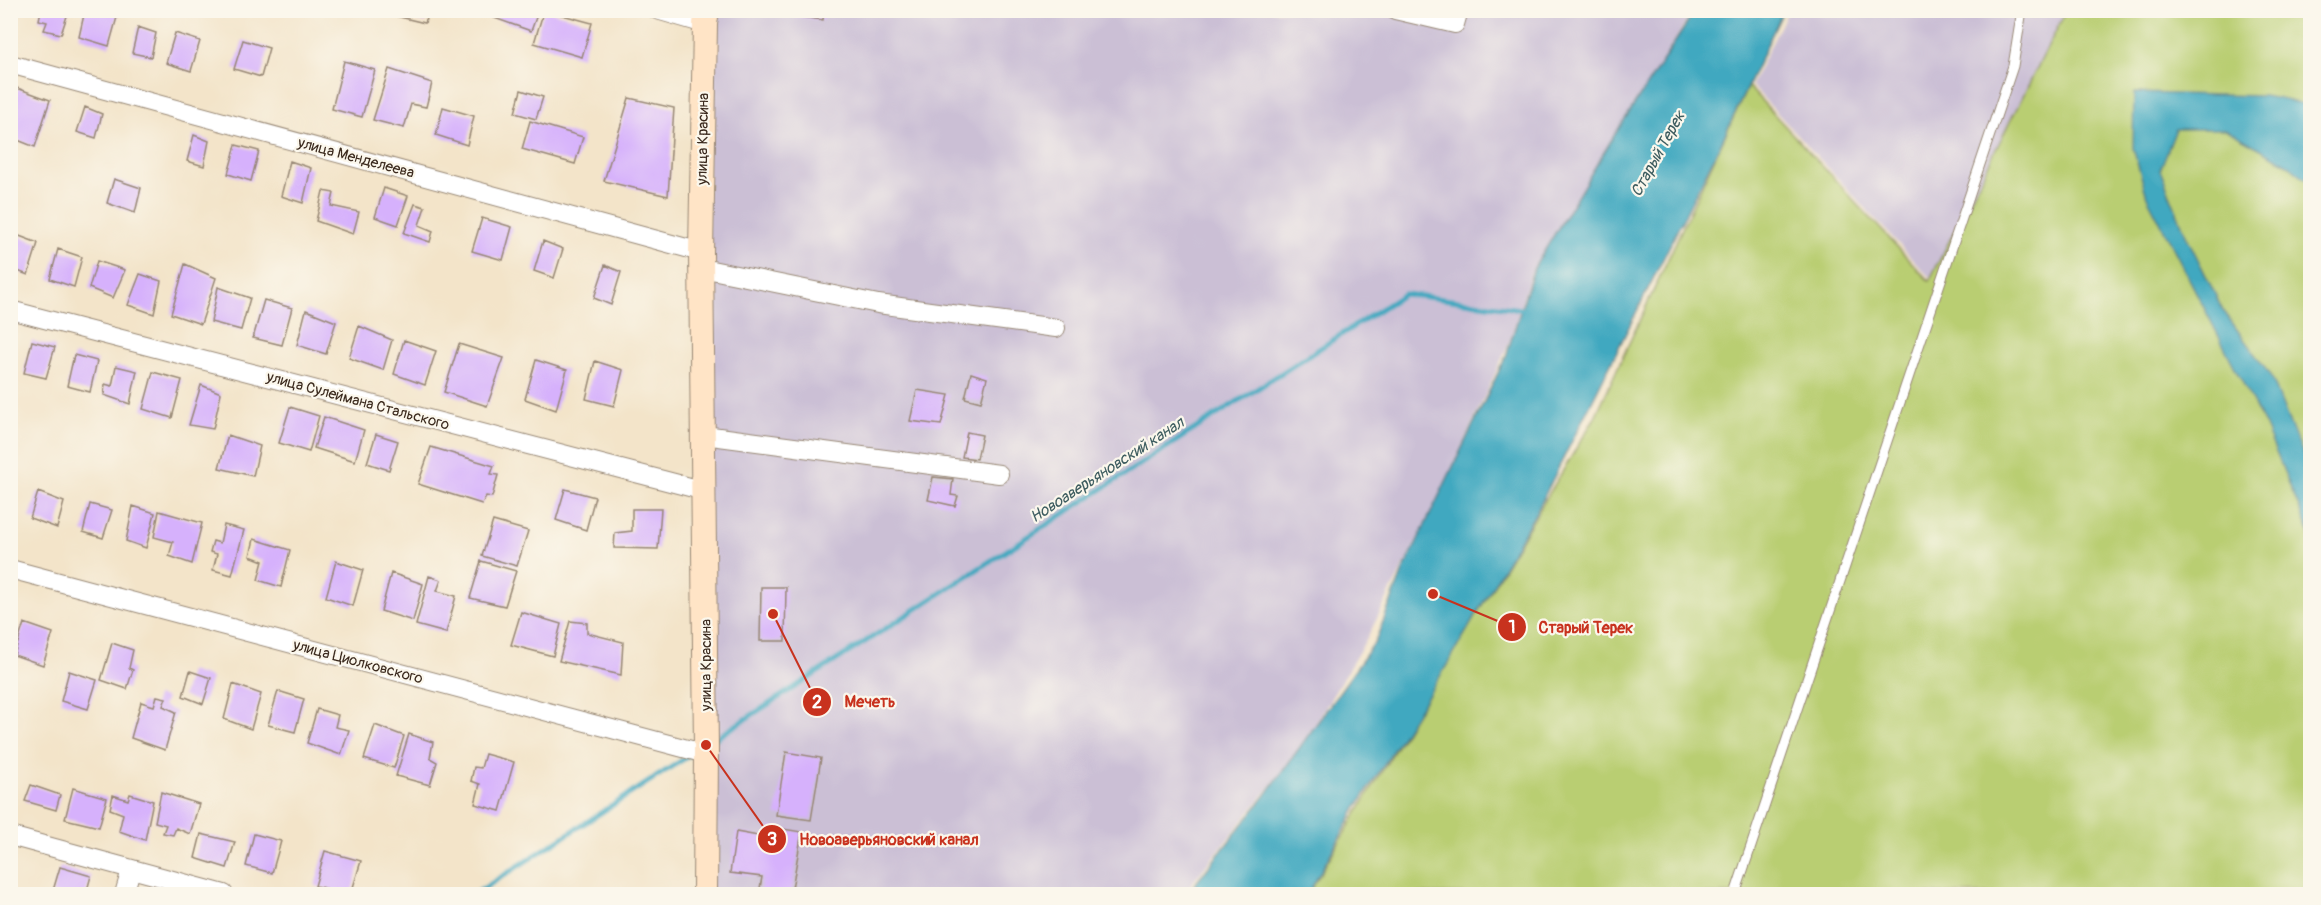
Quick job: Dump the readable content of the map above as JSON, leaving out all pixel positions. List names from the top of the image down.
{
  "streets": {
    "street": [
      "улица Красина",
      "улица Менделеева",
      "улица Сулеймана Стальского",
      "улица Циолковского"
    ]
  },
  "crossings": [
    ["улица Красина", "улица Менделеева"],
    ["улица Красина", "улица Сулеймана Стальского"],
    ["улица Красина", "улица Циолковского"]
  ],
  "water": ["Старый Терек", "Новоаверьяновский канал"],
  "places": ["Старый Терек", "Мечеть", "Новоаверьяновский канал"]
}
